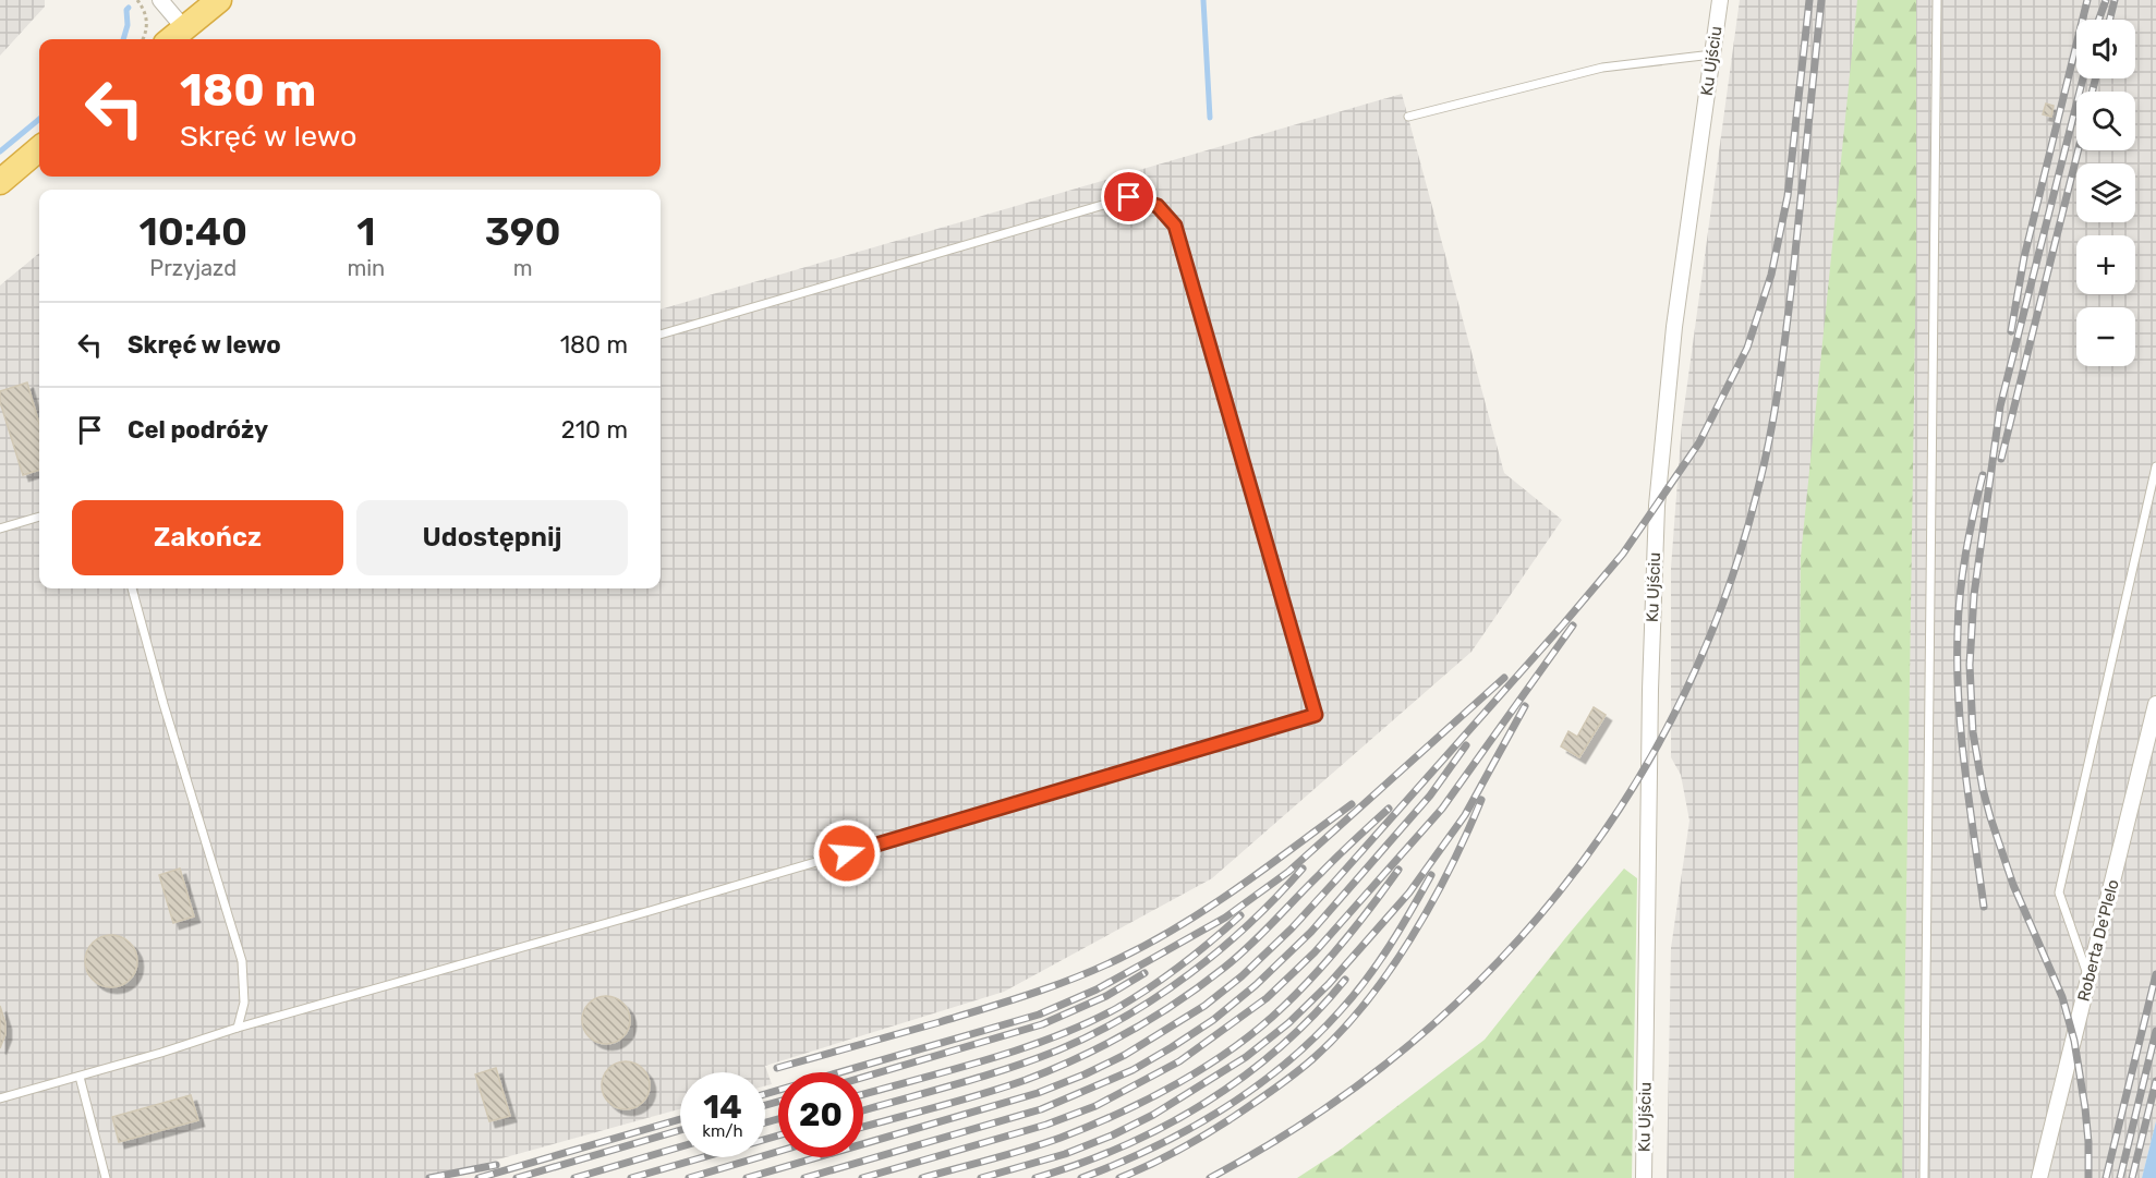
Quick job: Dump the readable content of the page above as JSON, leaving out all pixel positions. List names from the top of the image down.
{
  "streets": {
    "street": ["Ku Ujściu", "Roberta De'Plelo"]
  },
  "page": {
    "map_buttons": ["+", "−"],
    "turn": ["180 m", "Skręć w lewo"],
    "eta": [
      "10:40",
      "Przyjazd",
      "1",
      "min",
      "390",
      "m"
    ],
    "list": [
      {
        "name": "Skręć w lewo",
        "value": "180 m"
      },
      {
        "name": "Cel podróży",
        "value": "210 m"
      }
    ],
    "buttons": ["Zakończ", "Udostępnij"],
    "speed": "14 km/h",
    "limit": "20"
  }
}
